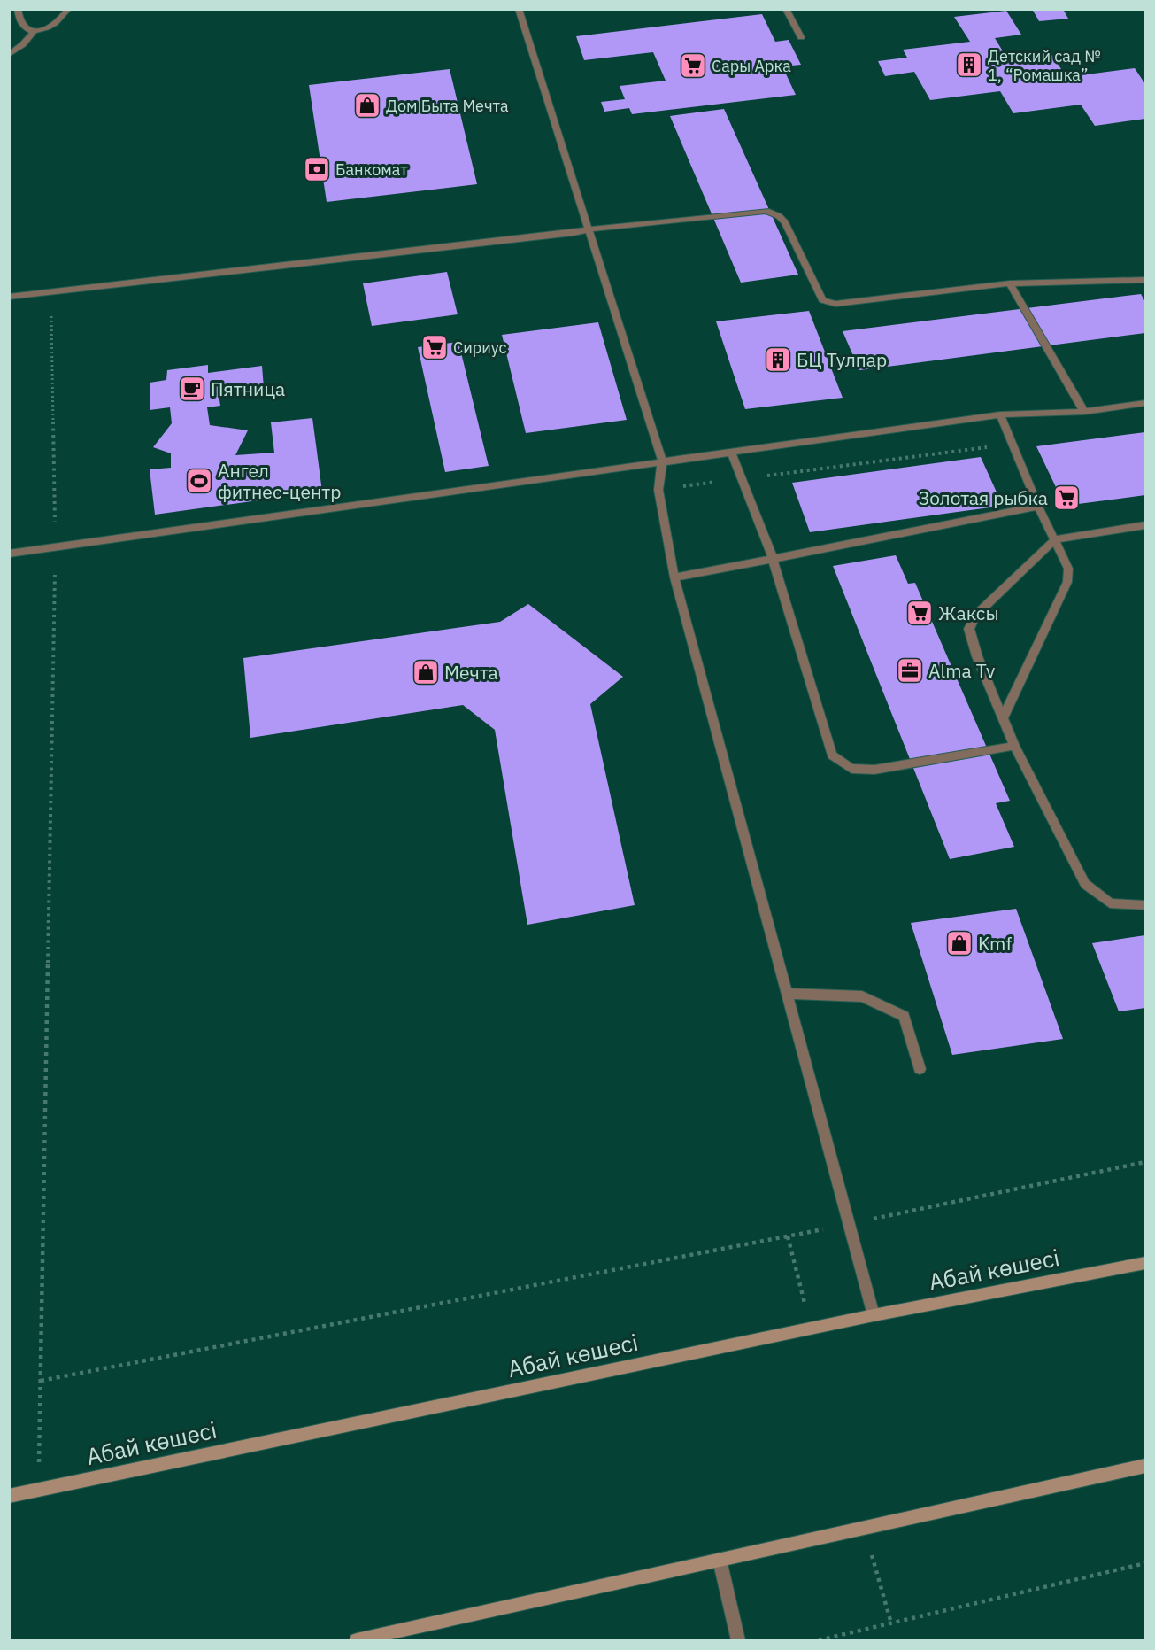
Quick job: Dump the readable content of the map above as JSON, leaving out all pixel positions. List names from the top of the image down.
{
  "streets": {
    "main road": ["Абай көшесі"]
  },
  "places": {
    "building": ["Детский сад № 1, “Ромашка”", "БЦ Тулпар"],
    "supermarket": [
      "Сары Арка",
      "Сириус",
      "Золотая рыбка",
      "Жаксы"
    ],
    "shop": ["Дом Быта Мечта", "Мечта", "Kmf"],
    "bank": ["Банкомат"],
    "cafe": ["Пятница"],
    "sports": ["Ангел фитнес-центр"],
    "office": ["Alma Tv"]
  }
}
